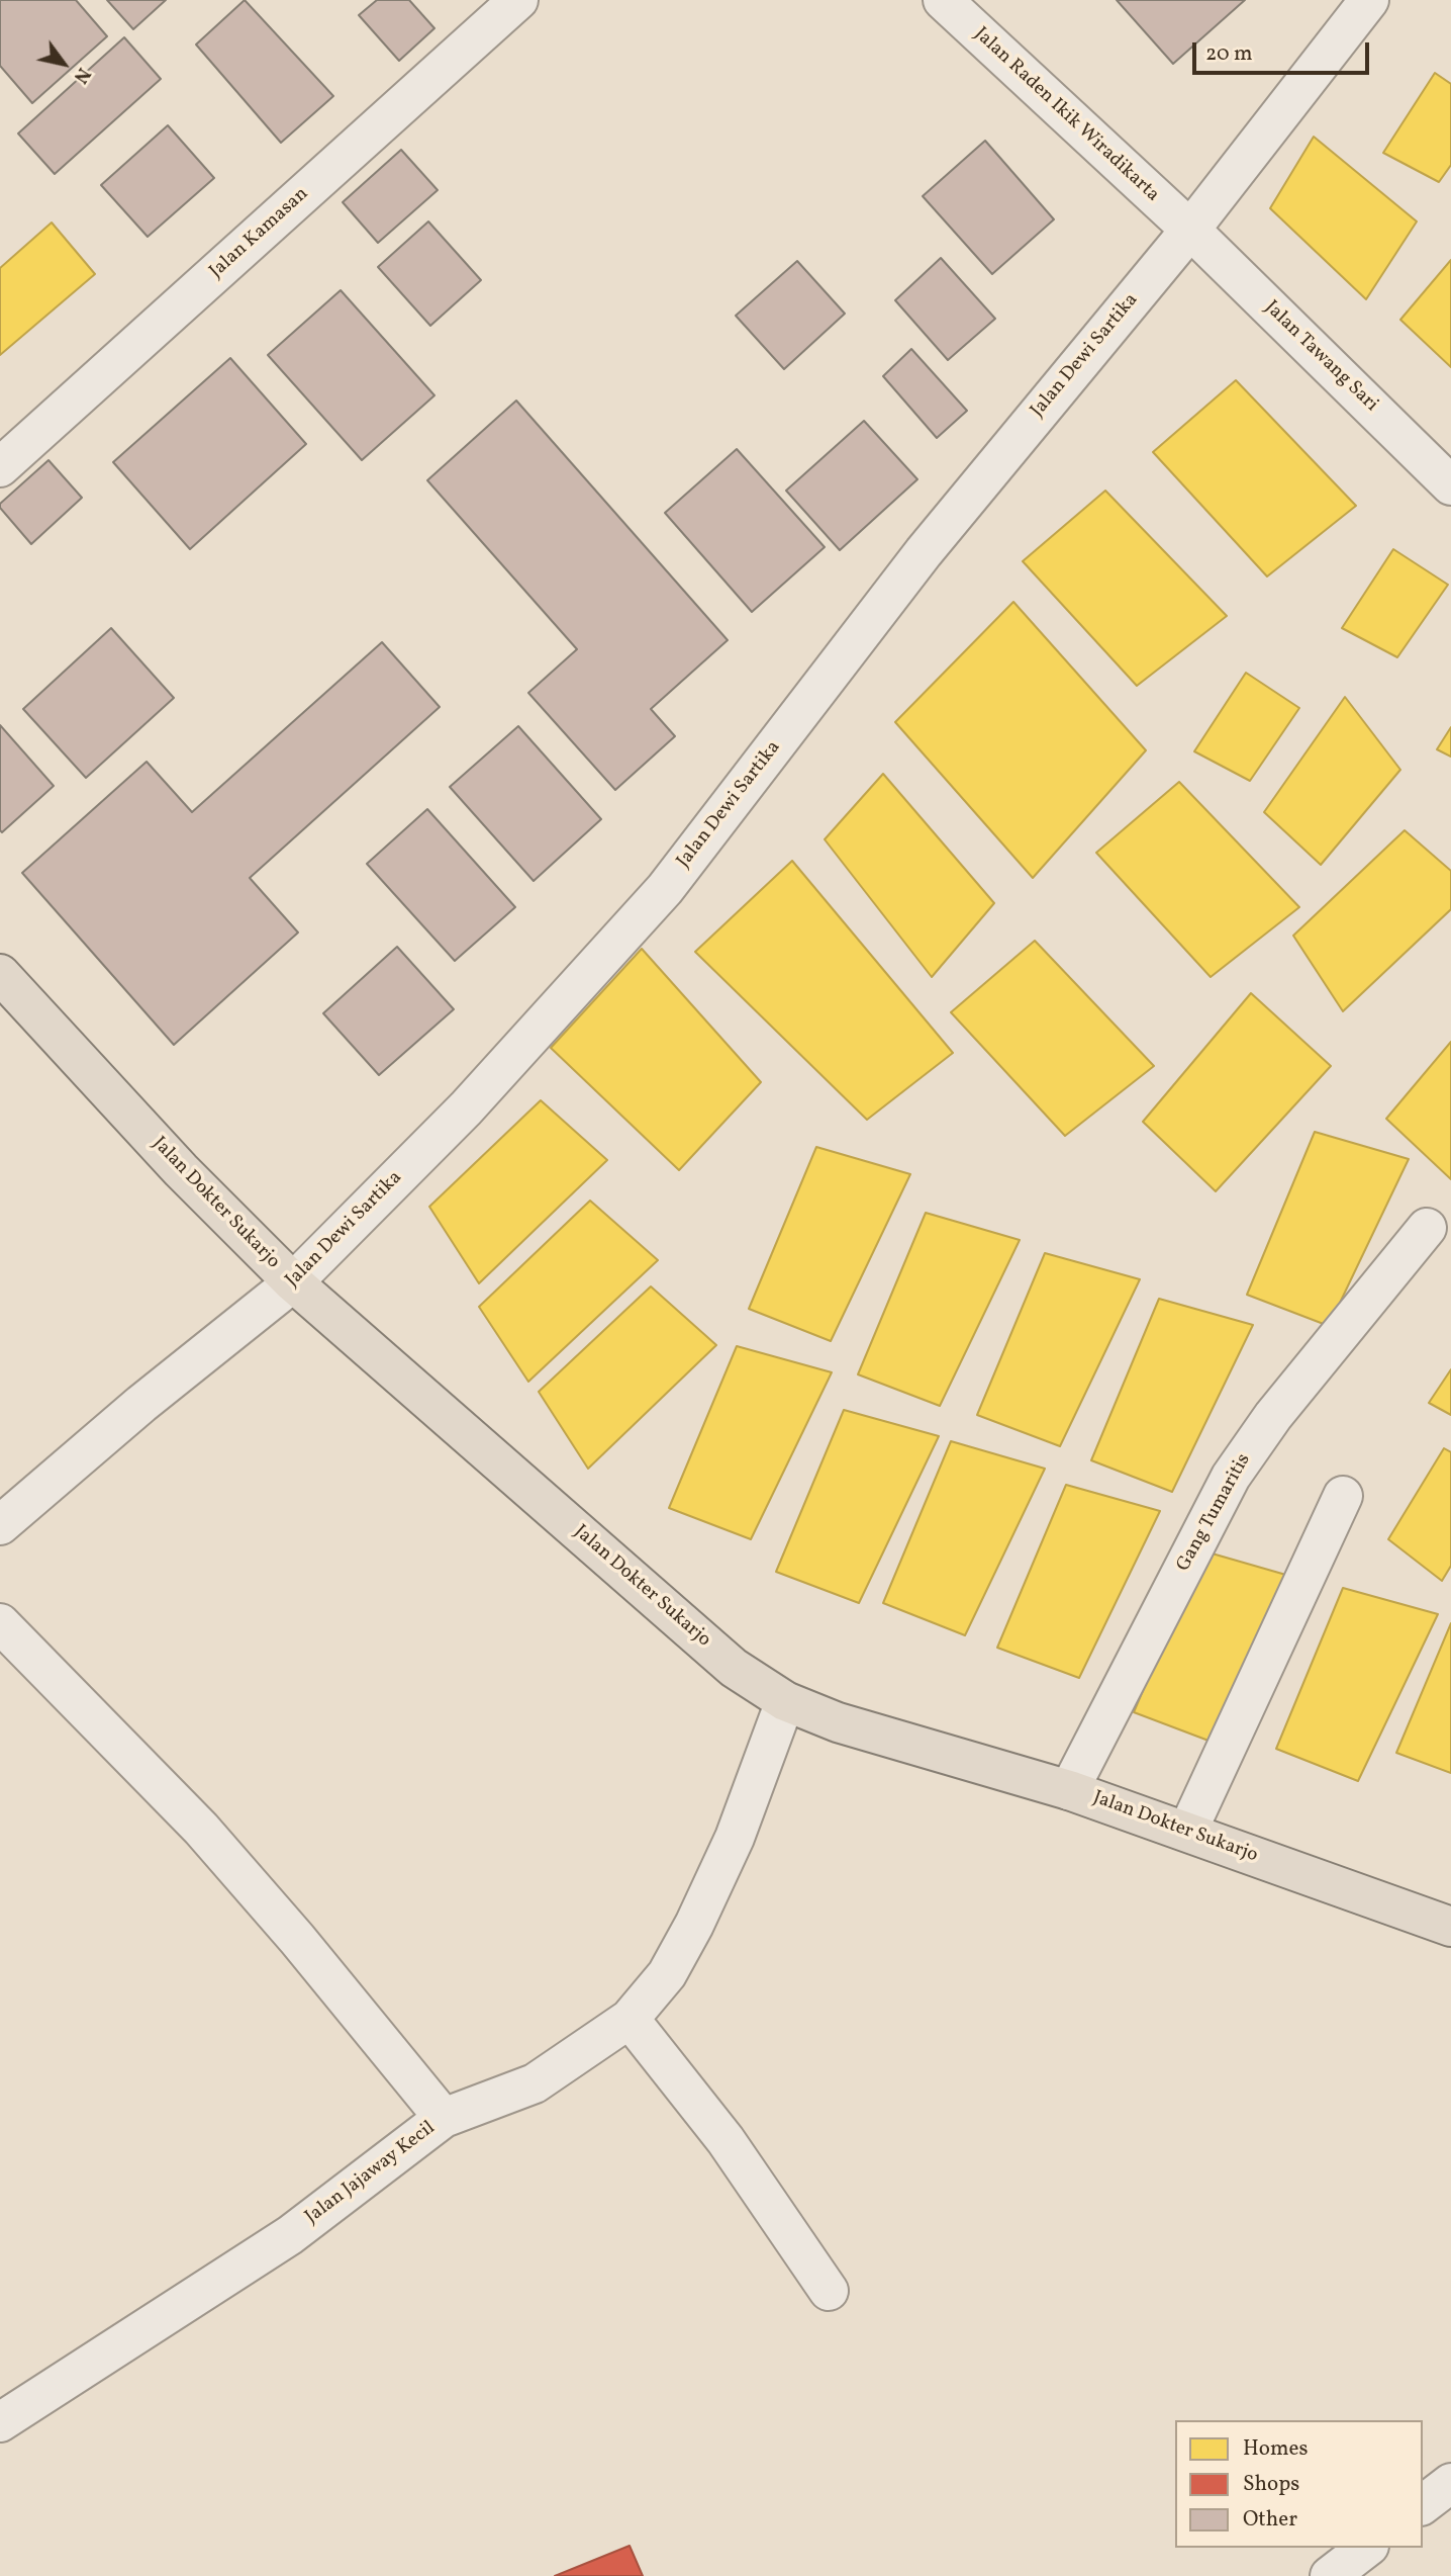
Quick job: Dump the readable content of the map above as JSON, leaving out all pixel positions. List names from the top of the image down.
{
  "streets": {
    "main road": ["Jalan Dokter Sukarjo"],
    "street": [
      "Jalan Raden Ikik Wiradikarta",
      "Jalan Kamasan",
      "Jalan Dewi Sartika",
      "Jalan Tawang Sari",
      "Gang Tumaritis",
      "Jalan Jajaway Kecil"
    ]
  },
  "crossings": [
    ["Jalan Raden Ikik Wiradikarta", "Jalan Dewi Sartika"],
    ["Jalan Raden Ikik Wiradikarta", "Jalan Tawang Sari"],
    ["Jalan Dewi Sartika", "Jalan Tawang Sari"],
    ["Jalan Dewi Sartika", "Jalan Dokter Sukarjo"],
    ["Jalan Dokter Sukarjo", "Gang Tumaritis"],
    ["Jalan Dokter Sukarjo", "Jalan Jajaway Kecil"]
  ],
  "legend": ["Homes", "Shops", "Other"],
  "scale_bar": "20 m",
  "north": "bottom right"
}
